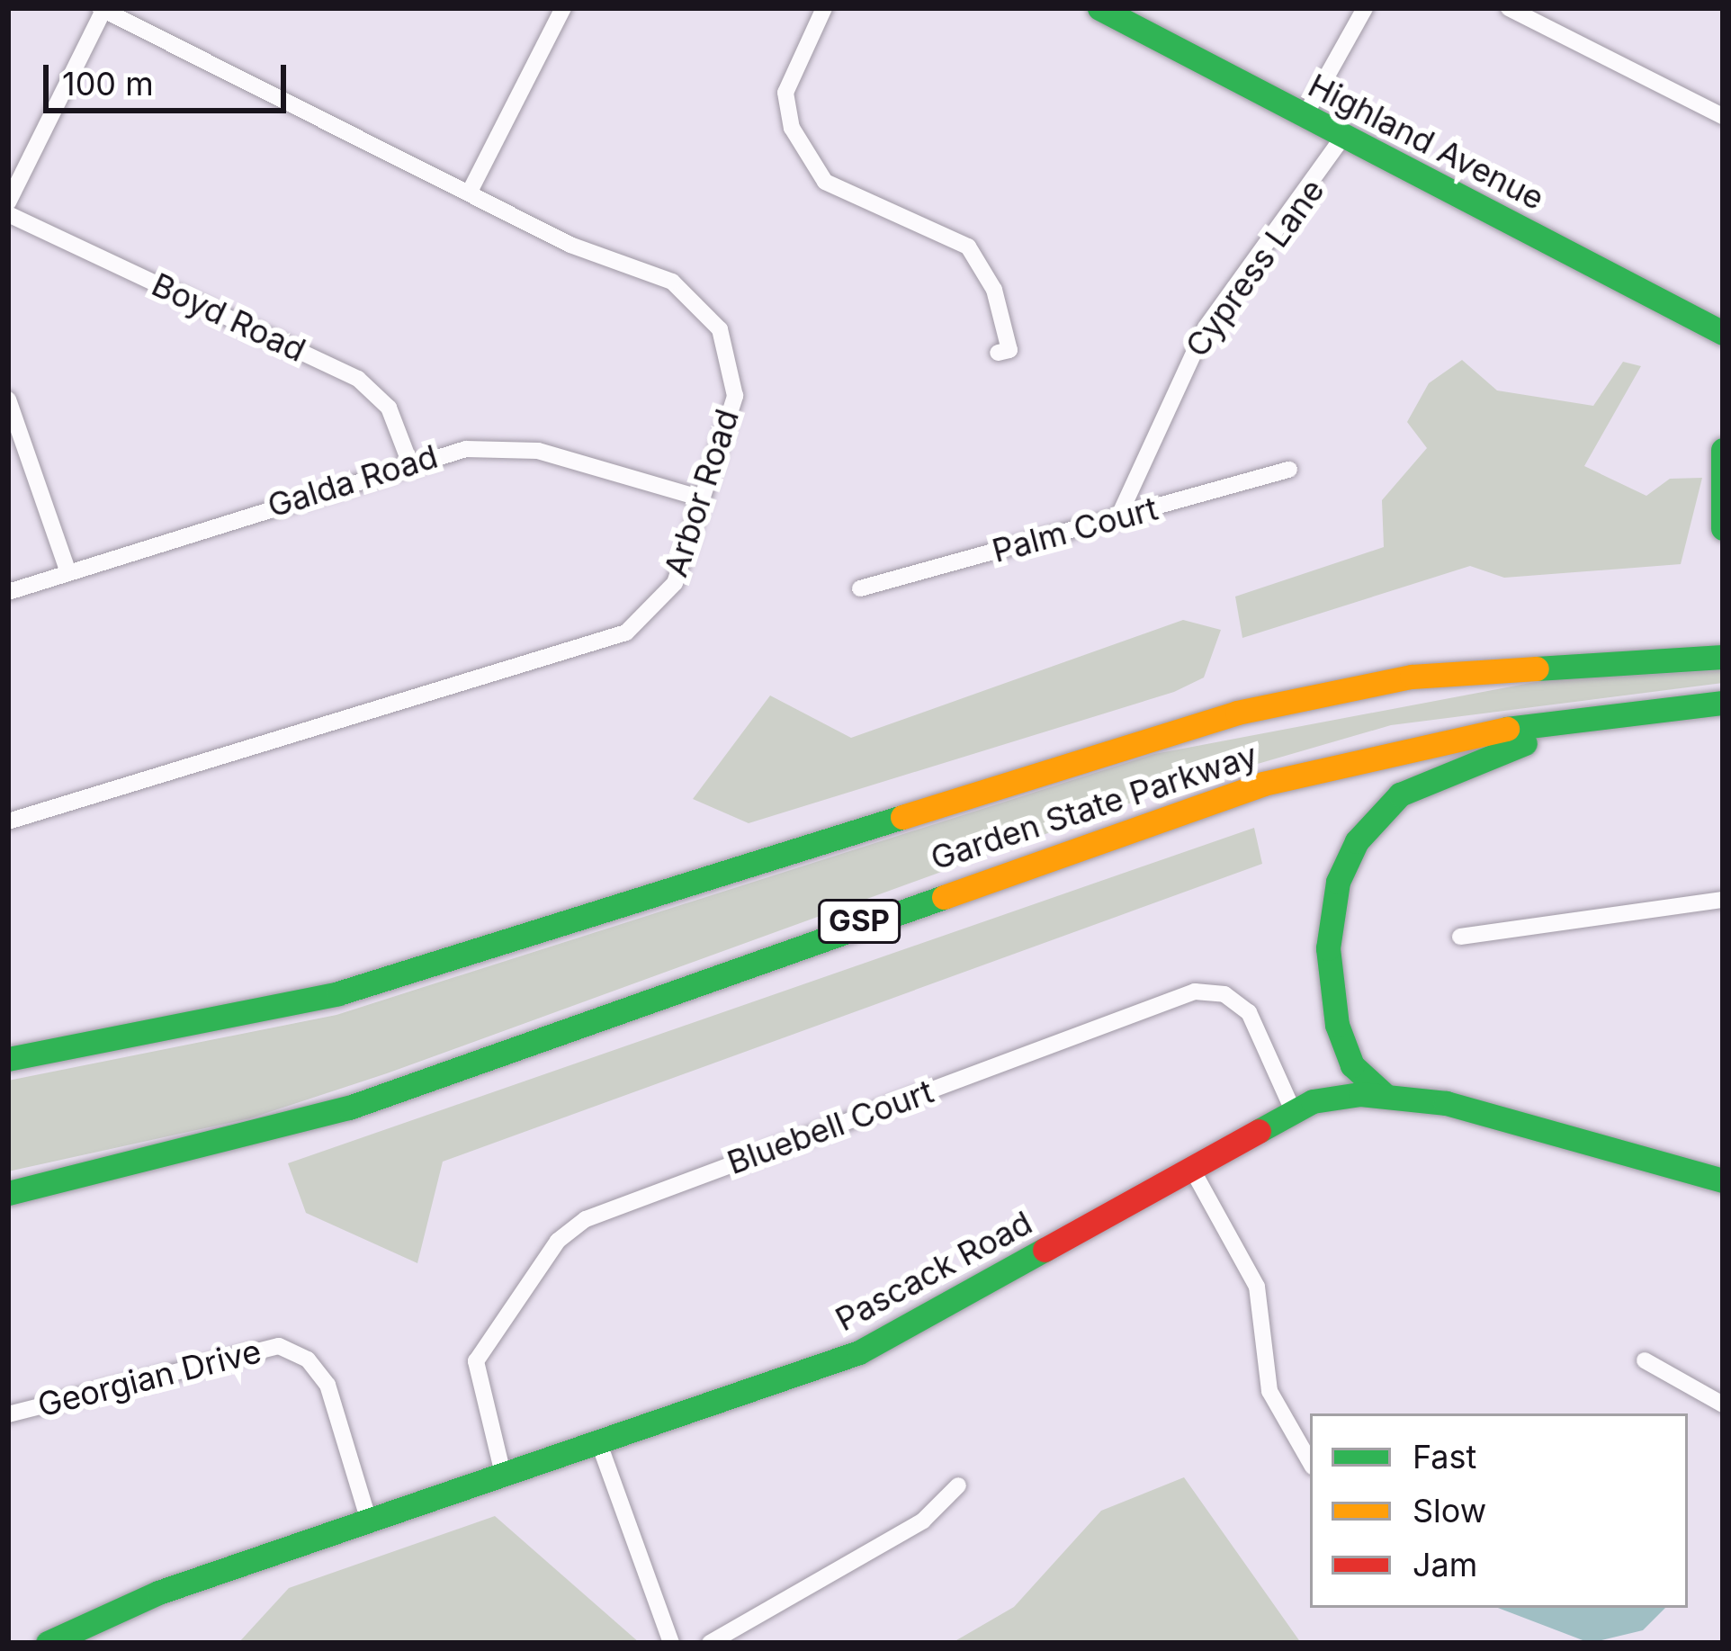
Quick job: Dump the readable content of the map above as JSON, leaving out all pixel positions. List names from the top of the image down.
{
  "streets": {
    "main road": [
      "Highland Avenue",
      "Garden State Parkway",
      "GSP",
      "Pascack Road"
    ],
    "street": [
      "Cypress Lane",
      "Boyd Road",
      "Galda Road",
      "Arbor Road",
      "Palm Court",
      "Bluebell Court",
      "Georgian Drive"
    ]
  },
  "crossings": [
    ["Highland Avenue", "Cypress Lane"],
    ["Cypress Lane", "Palm Court"],
    ["Boyd Road", "Galda Road"],
    ["Galda Road", "Arbor Road"],
    ["Bluebell Court", "Pascack Road"],
    ["Pascack Road", "Georgian Drive"]
  ],
  "legend": ["Fast", "Slow", "Jam"],
  "scale_bar": "100 m"
}
